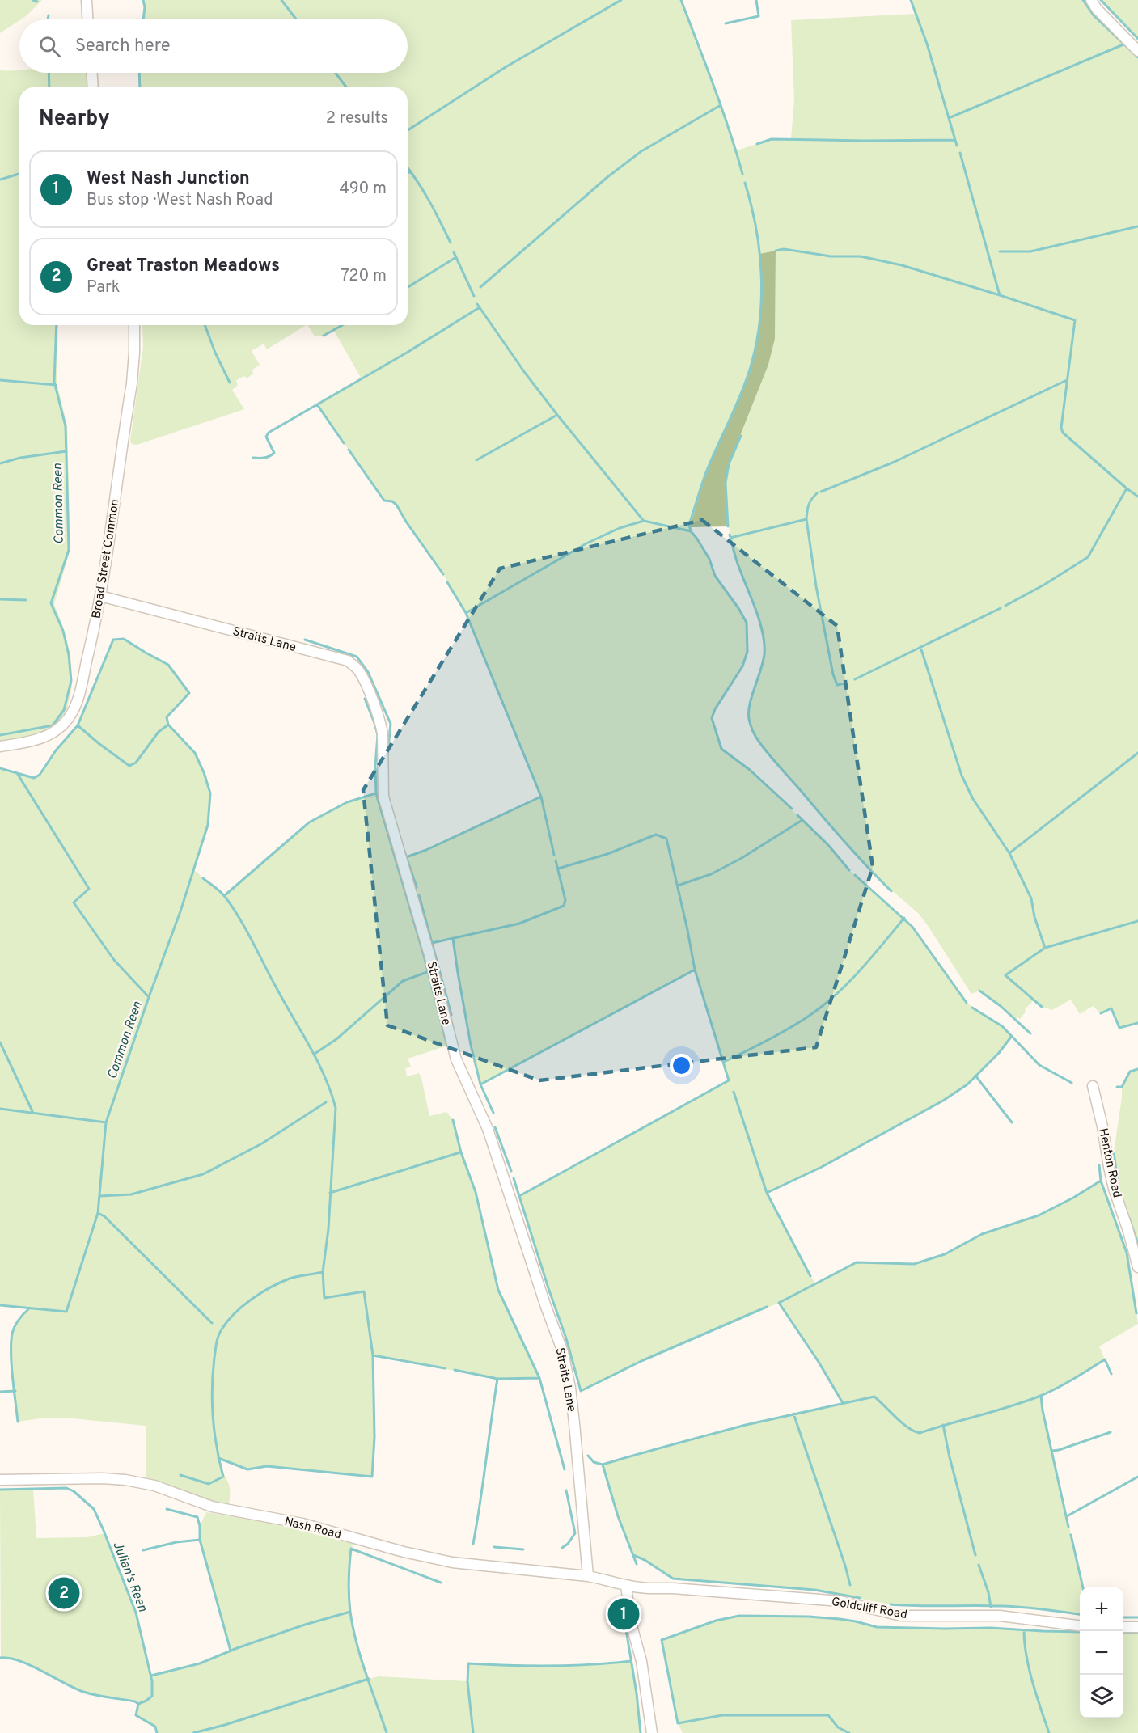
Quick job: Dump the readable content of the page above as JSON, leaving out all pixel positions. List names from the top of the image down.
{
  "streets": {
    "street": [
      "Broad Street Common",
      "Straits Lane",
      "Henton Road",
      "Nash Road",
      "Goldcliff Road"
    ]
  },
  "crossings": [
    ["Broad Street Common", "Straits Lane"],
    ["Straits Lane", "Nash Road"],
    ["Nash Road", "Goldcliff Road"]
  ],
  "water": ["Common Reen", "Julian's Reen"],
  "page": {
    "search": "Search here",
    "heading": ["Nearby", "2 results"],
    "list": [
      {
        "mark": "1",
        "name": "West Nash Junction",
        "note": "Bus stop · West Nash Road",
        "value": "490 m"
      },
      {
        "mark": "2",
        "name": "Great Traston Meadows",
        "note": "Park",
        "value": "720 m"
      }
    ],
    "pins": ["2", "1"],
    "map_buttons": ["+", "−"]
  }
}
